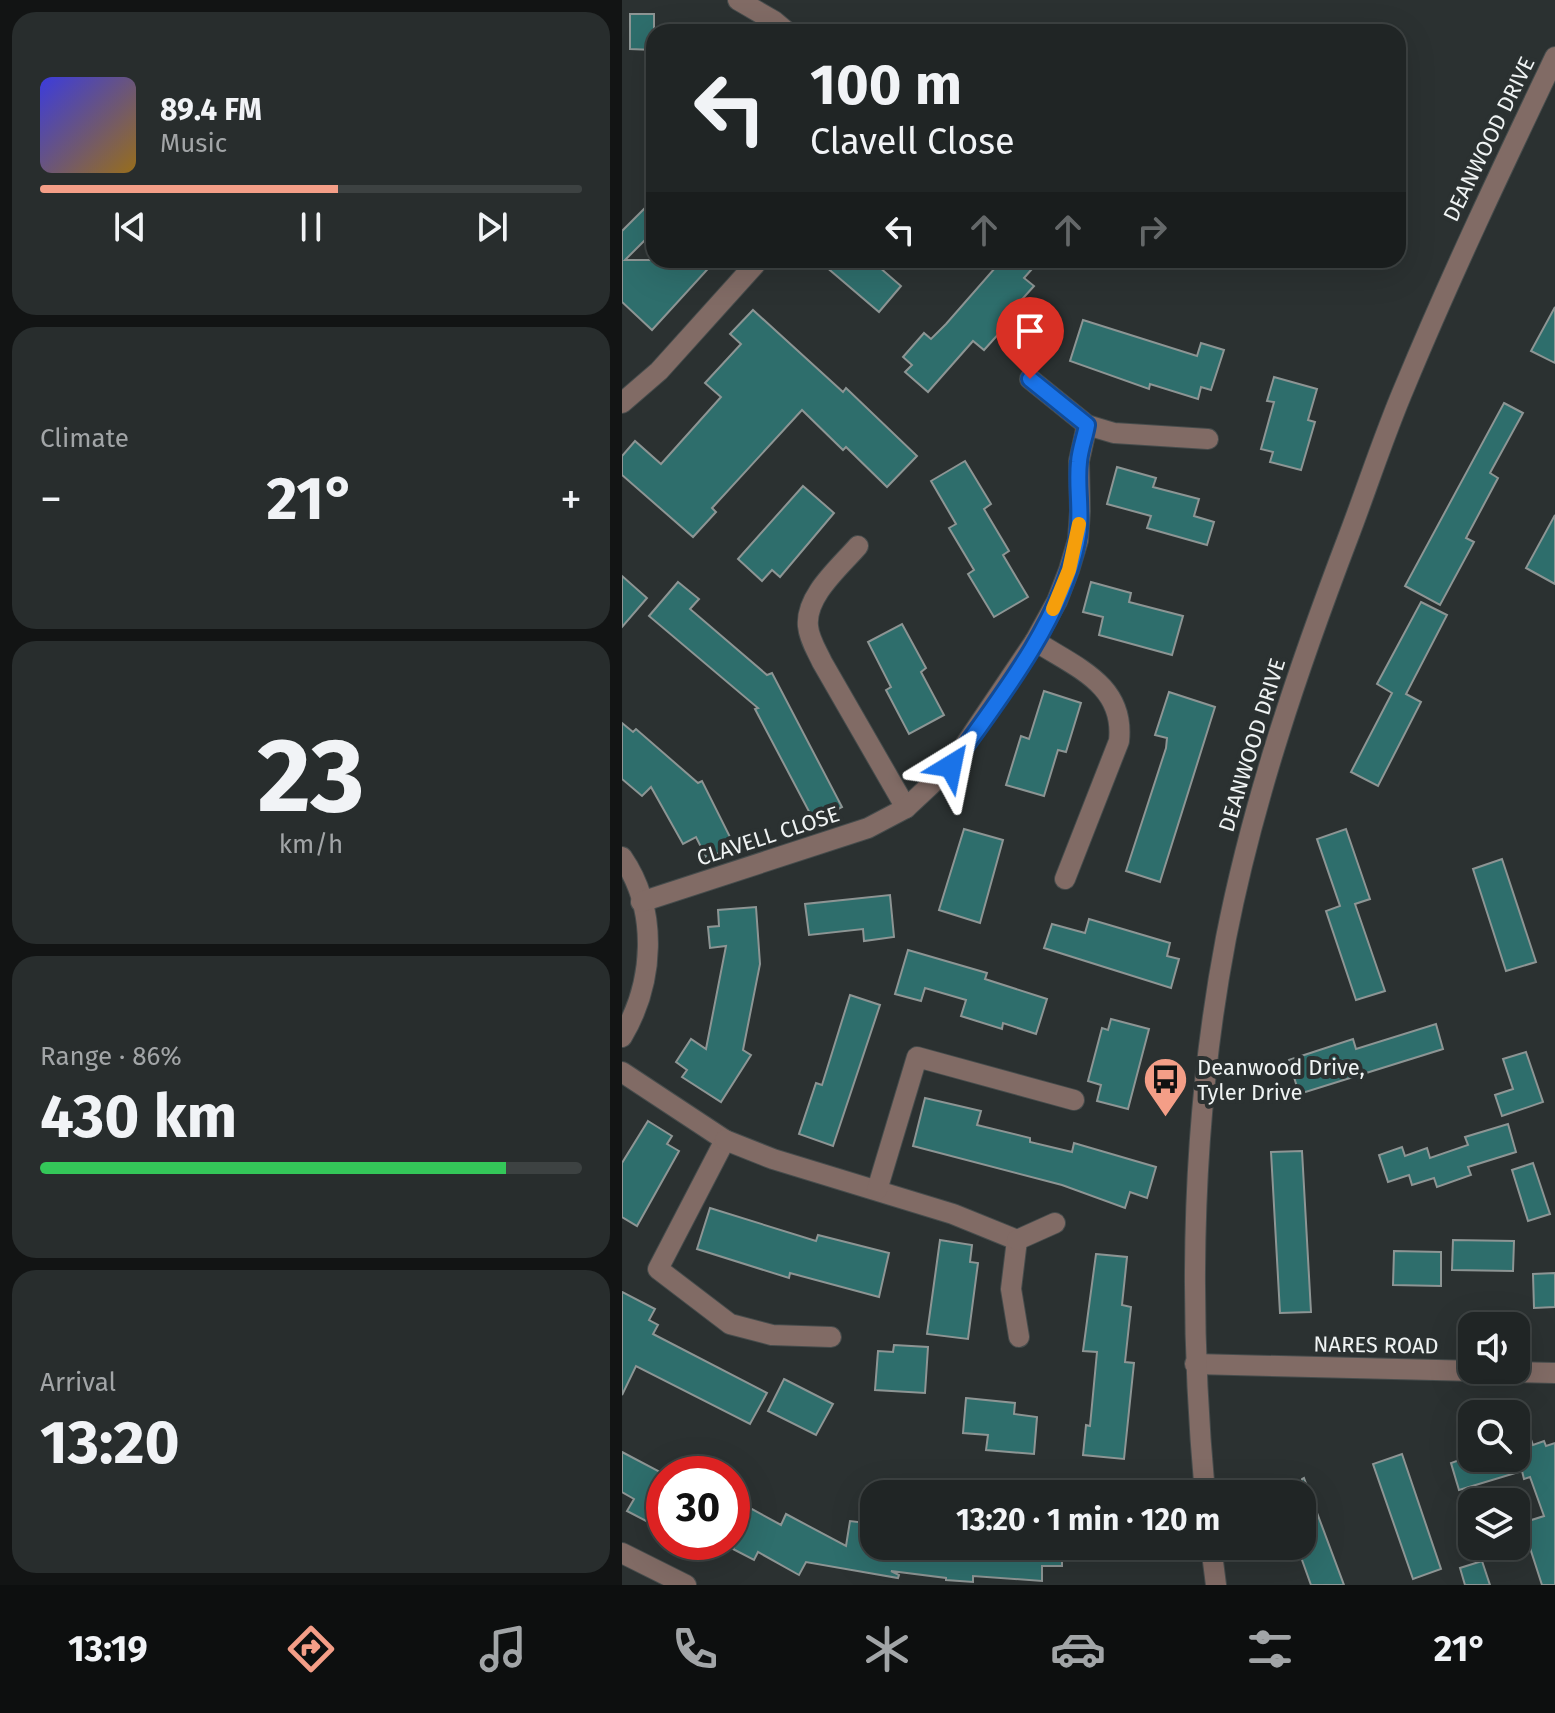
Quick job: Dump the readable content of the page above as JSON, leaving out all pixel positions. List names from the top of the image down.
{
  "streets": {
    "street": ["DEANWOOD DRIVE", "CLAVELL CLOSE", "NARES ROAD"]
  },
  "crossings": [
    ["DEANWOOD DRIVE", "NARES ROAD"]
  ],
  "places": {
    "bus stop": ["Deanwood Drive, Tyler Drive"]
  },
  "page": {
    "turn": ["100 m", "Clavell Close"],
    "song": ["89.4 FM", "Music"],
    "tile": [
      "Climate",
      ["23", "km/h"],
      ["Range · 86%", "430 km"],
      ["Arrival", "13:20"]
    ],
    "heat": ["−", "21°", "+"],
    "limit": "30",
    "trip": "13:20 · 1 min · 120 m",
    "tabs": ["13:19", "21°"]
  }
}
